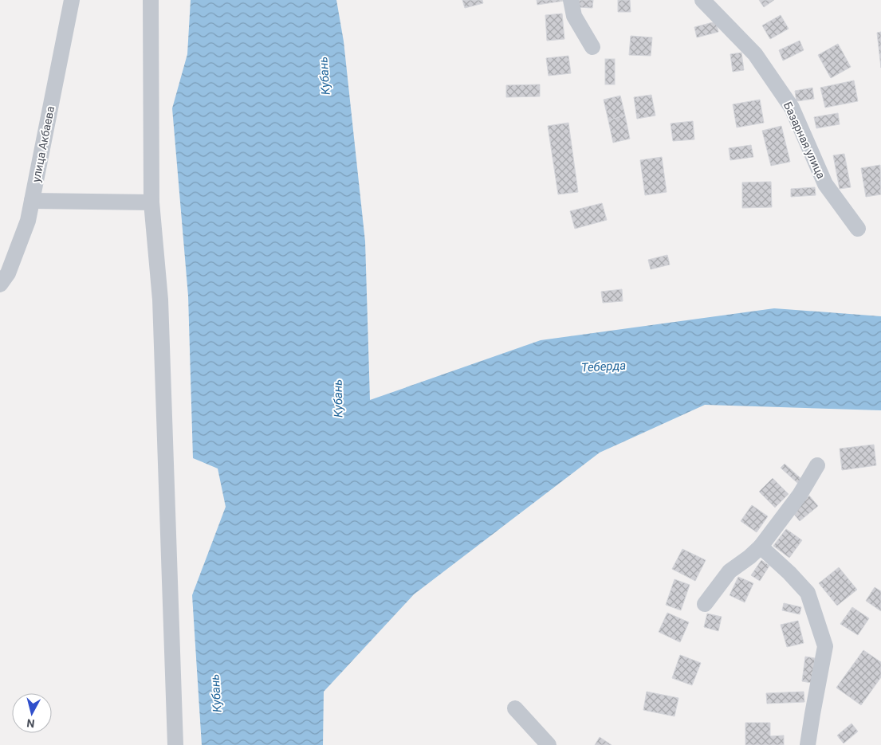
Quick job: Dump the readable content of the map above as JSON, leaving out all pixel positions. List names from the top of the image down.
{
  "streets": {
    "street": ["Базарная улица", "улица Акбаева"]
  },
  "water": ["Кубань", "Теберда"],
  "north": "bottom"
}
